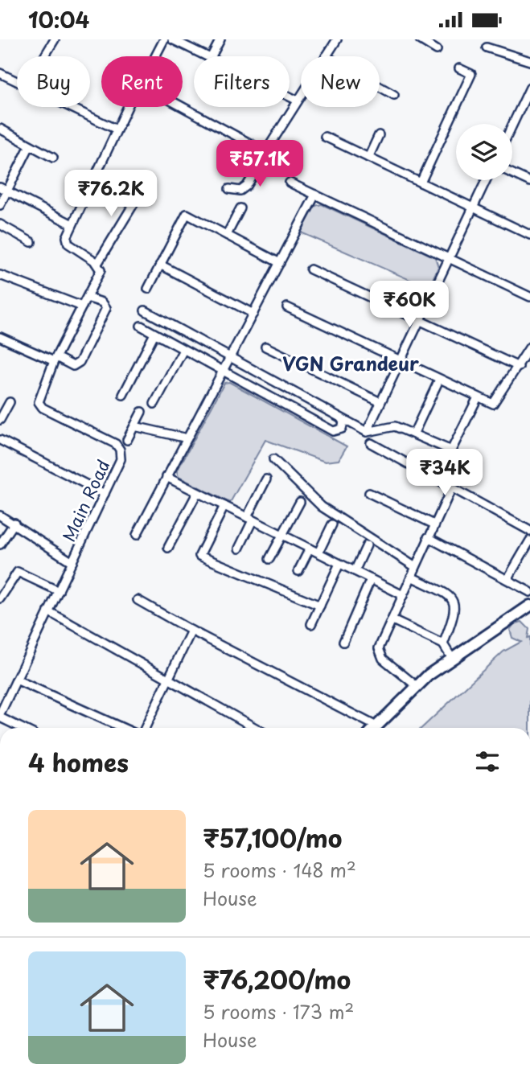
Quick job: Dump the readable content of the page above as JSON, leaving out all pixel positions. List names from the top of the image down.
{
  "streets": {
    "street": ["Main Road"]
  },
  "districts": ["VGN Grandeur"],
  "page": {
    "status": "10:04",
    "chip": [
      "Buy",
      "Rent",
      "Filters",
      "New"
    ],
    "price": [
      "₹57.1K",
      "₹76.2K",
      "₹60K",
      "₹34K"
    ],
    "heading": "4 homes",
    "list": [
      {
        "name": "₹57,100/mo",
        "note": "5 rooms · 148 m² · House"
      },
      {
        "name": "₹76,200/mo",
        "note": "5 rooms · 173 m² · House"
      }
    ]
  }
}
